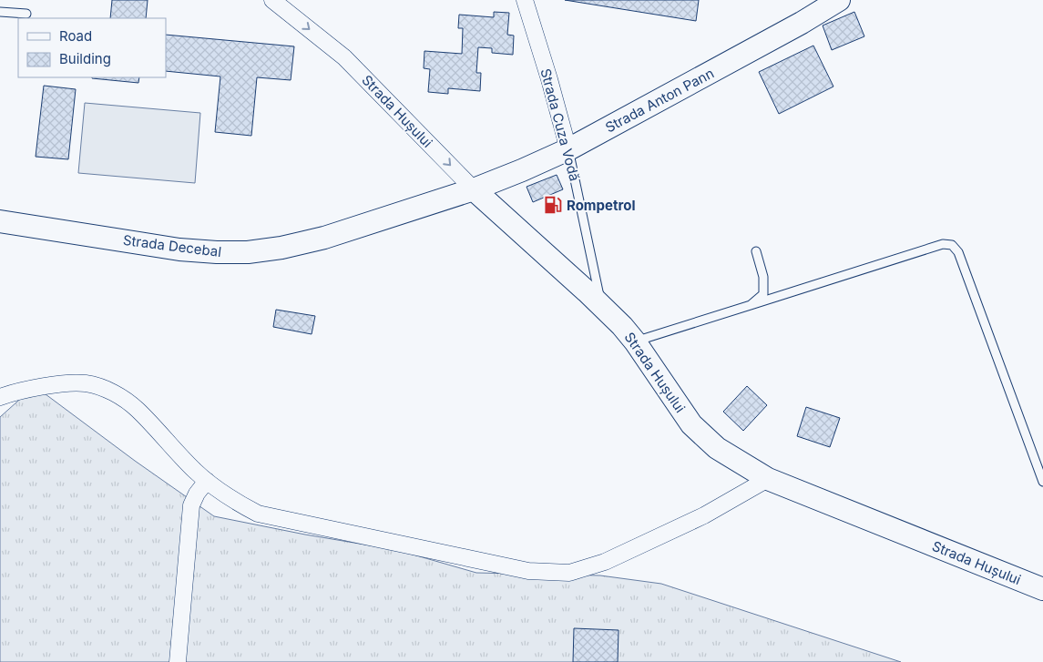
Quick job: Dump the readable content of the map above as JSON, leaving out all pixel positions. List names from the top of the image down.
{
  "streets": {
    "main road": ["Strada Anton Pann", "Strada Hușului", "Strada Decebal"],
    "street": ["Strada Cuza Vodă"]
  },
  "crossings": [
    ["Strada Anton Pann", "Strada Hușului"],
    ["Strada Anton Pann", "Strada Cuza Vodă"],
    ["Strada Anton Pann", "Strada Decebal"],
    ["Strada Hușului", "Strada Cuza Vodă"],
    ["Strada Hușului", "Strada Decebal"]
  ],
  "places": {
    "fuel station": ["Rompetrol"]
  },
  "legend": ["Road", "Building"]
}
